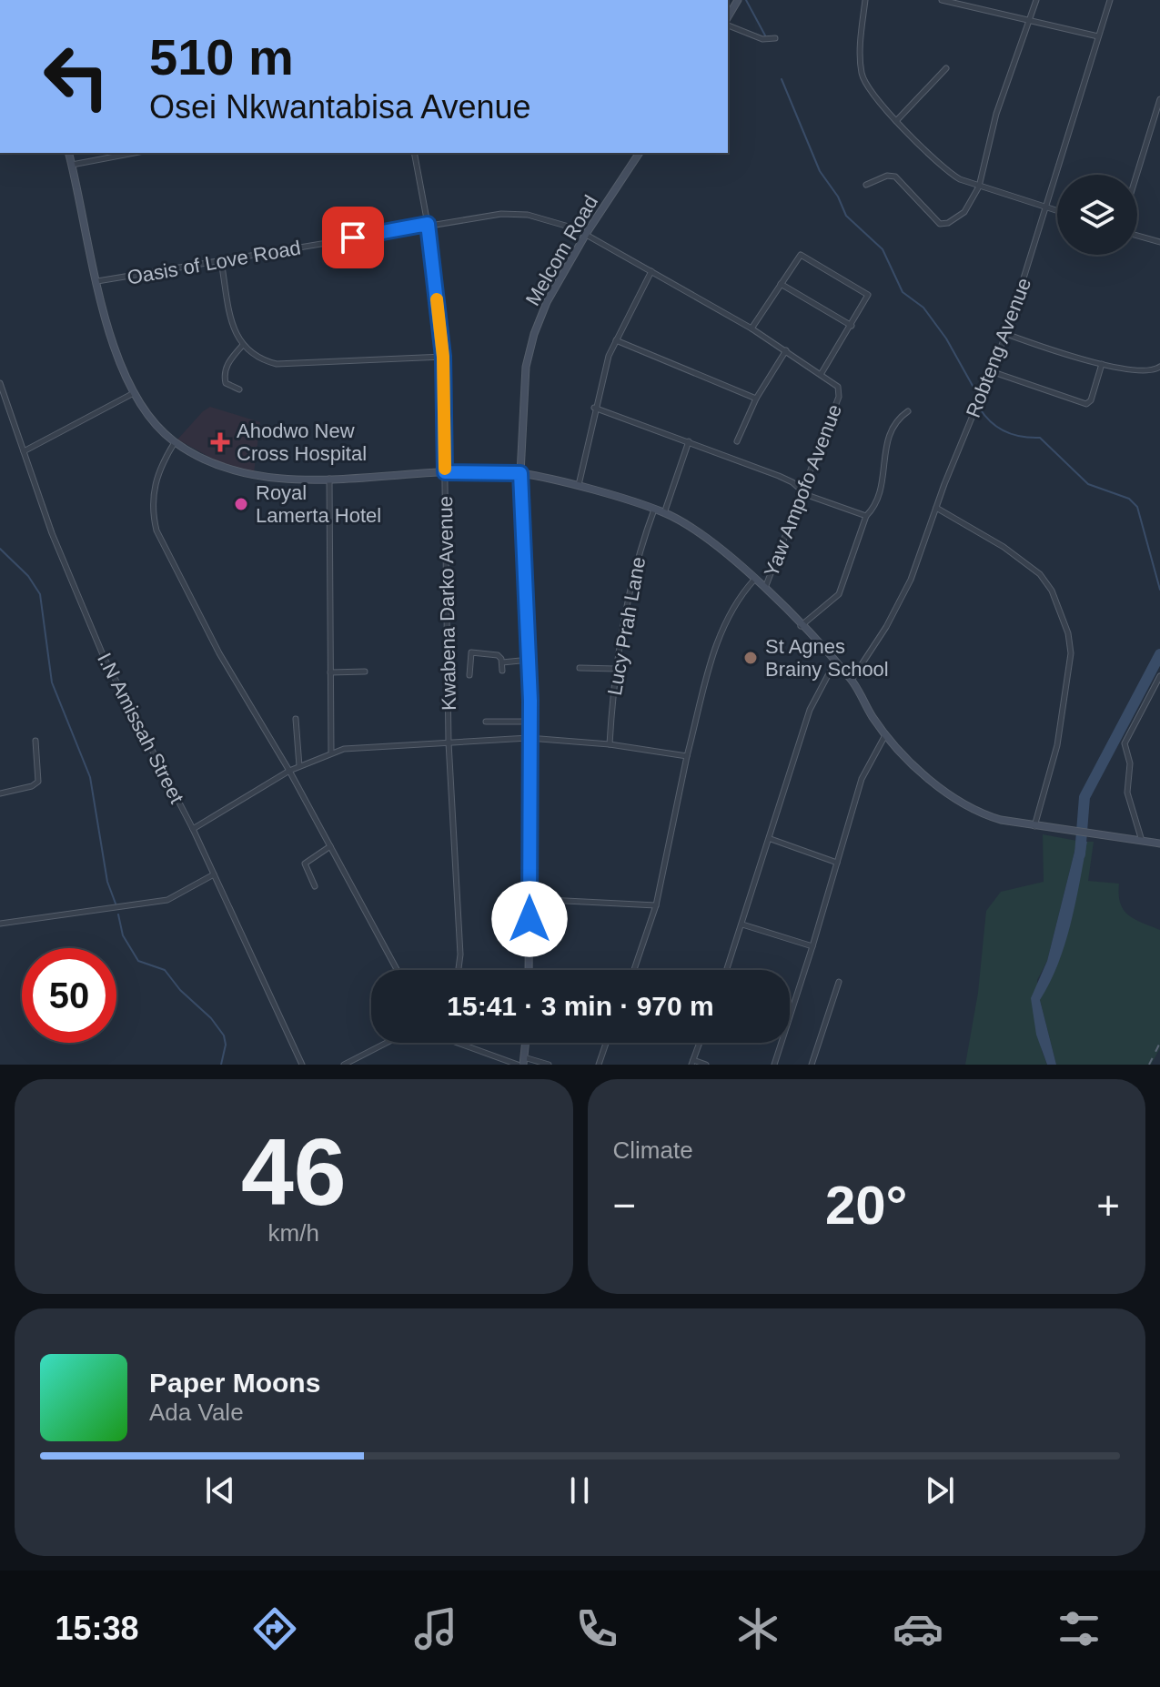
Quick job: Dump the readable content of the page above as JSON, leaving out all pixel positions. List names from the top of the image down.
{
  "streets": {
    "main road": ["Melcom Road"],
    "street": [
      "Oasis of Love Road",
      "Robteng Avenue",
      "Yaw Ampofo Avenue",
      "Kwabena Darko Avenue",
      "Lucy Prah Lane",
      "I.N Amissah Street"
    ]
  },
  "crossings": [
    ["Melcom Road", "Oasis of Love Road"],
    ["Oasis of Love Road", "Yaw Ampofo Avenue"],
    ["Oasis of Love Road", "Kwabena Darko Avenue"]
  ],
  "places": {
    "health": ["Ahodwo New Cross Hospital"],
    "other": ["Royal Lamerta Hotel", "St Agnes Brainy School"]
  },
  "page": {
    "turn": ["510 m", "Osei Nkwantabisa Avenue"],
    "limit": "50",
    "trip": "15:41 · 3 min · 970 m",
    "tile": [
      ["46", "km/h"],
      "Climate"
    ],
    "heat": ["−", "20°", "+"],
    "song": ["Paper Moons", "Ada Vale"],
    "tabs": "15:38"
  }
}
